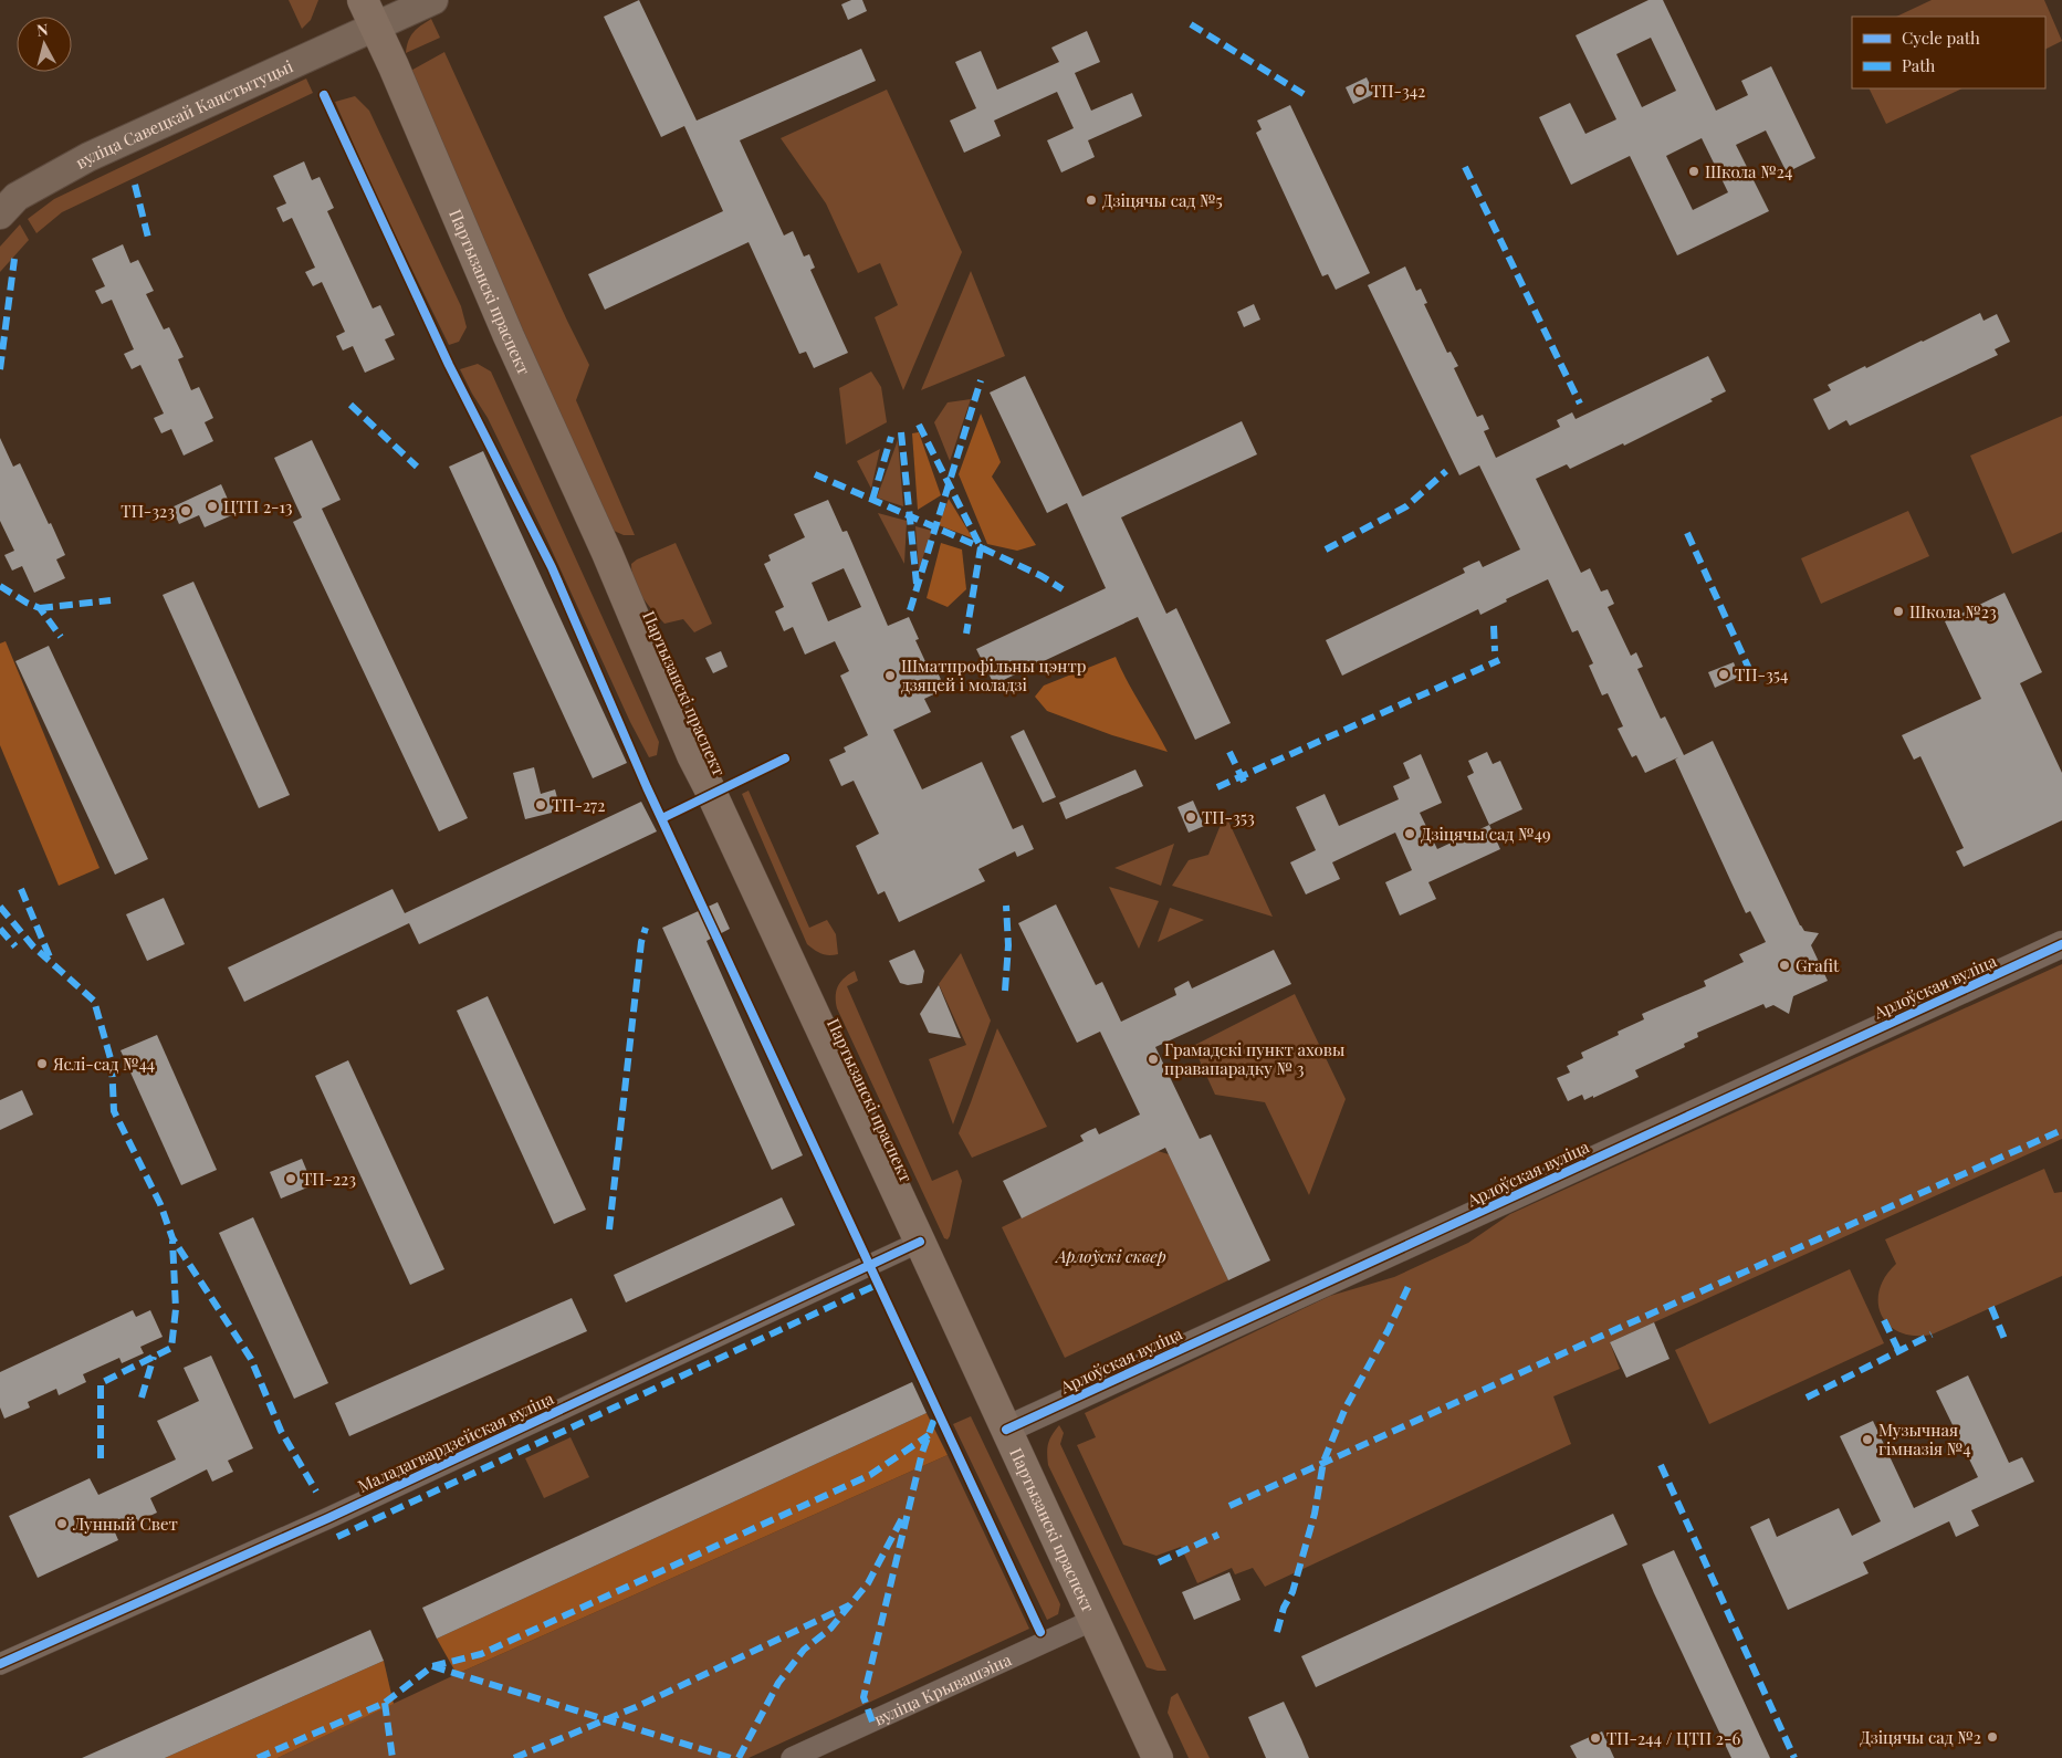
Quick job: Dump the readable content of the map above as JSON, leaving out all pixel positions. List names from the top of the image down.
{
  "streets": {
    "main road": ["вуліца Савецкай Канстытуцыі", "Партызанскі праспект"],
    "street": ["Арлоўская вуліца", "Маладагвардзейская вуліца", "вуліца Крывашэіна"]
  },
  "crossings": [
    ["вуліца Савецкай Канстытуцыі", "Партызанскі праспект"],
    ["Партызанскі праспект", "Арлоўская вуліца"],
    ["Партызанскі праспект", "Маладагвардзейская вуліца"],
    ["Партызанскі праспект", "вуліца Крывашэіна"]
  ],
  "parks": ["Арлоўскі сквер"],
  "places": [
    "ТП-342",
    "Школа №24",
    "Дзіцячы сад №5",
    "ЦТП 2-13",
    "ТП-323",
    "Школа №23",
    "ТП-354",
    "Шматпрофільны цэнтр дзяцей і моладзі",
    "ТП-272",
    "ТП-353",
    "Дзіцячы сад №49",
    "Grafit",
    "Грамадскі пункт аховы правапарадку № 3",
    "Яслі-сад №44",
    "ТП-223",
    "Музычная гімназія №4",
    "Лунный Свет",
    "Дзіцячы сад №2",
    "ТП-244 / ЦТП 2-6"
  ],
  "legend": ["Cycle path", "Path"],
  "north": "top"
}
